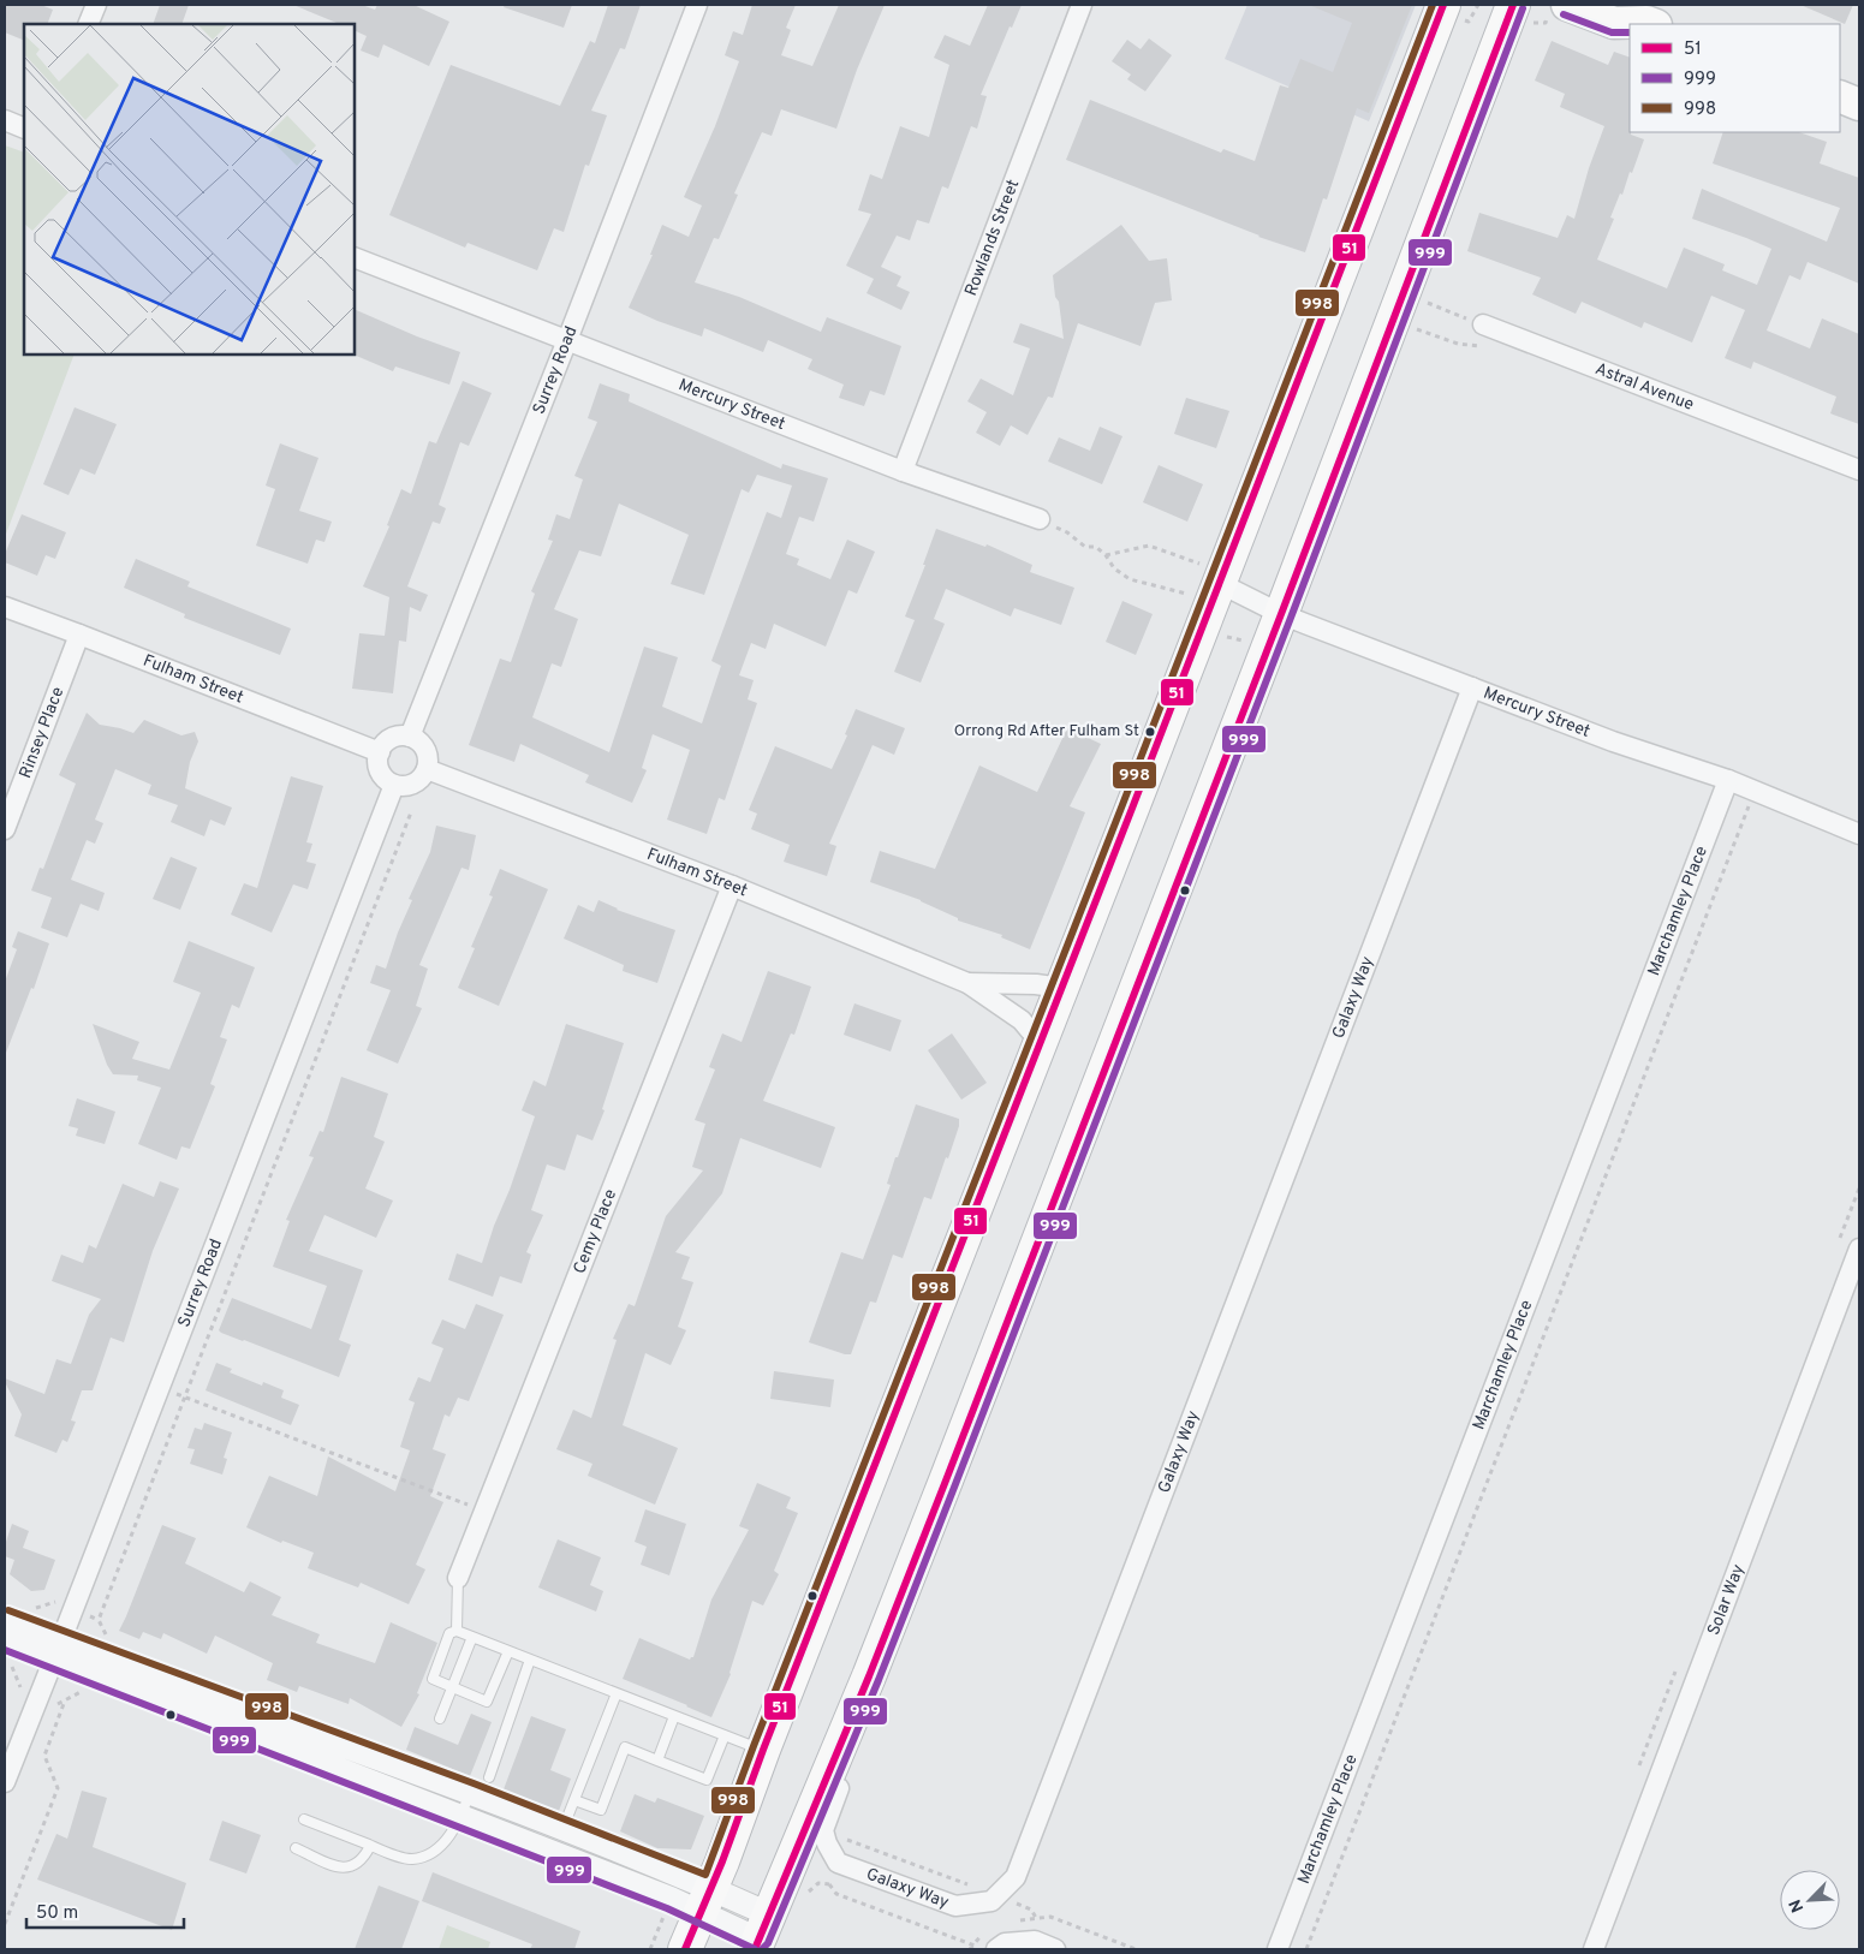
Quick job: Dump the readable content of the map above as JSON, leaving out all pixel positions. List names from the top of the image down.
{
  "streets": {
    "street": [
      "Rowlands Street",
      "Surrey Road",
      "Astral Avenue",
      "Mercury Street",
      "Fulham Street",
      "Rinsey Place",
      "Marchamley Place",
      "Galaxy Way",
      "Cemy Place",
      "Solar Way"
    ]
  },
  "crossings": [
    ["Rowlands Street", "Mercury Street"],
    ["Surrey Road", "Mercury Street"],
    ["Surrey Road", "Fulham Street"],
    ["Mercury Street", "Marchamley Place"],
    ["Mercury Street", "Galaxy Way"],
    ["Fulham Street", "Rinsey Place"],
    ["Fulham Street", "Cemy Place"]
  ],
  "places": ["Orrong Rd After Fulham St"],
  "lines": ["transit line 51", "transit line 998", "transit line 999"],
  "legend": ["51", "999", "998"],
  "scale_bar": "50 m",
  "north": "bottom left"
}
